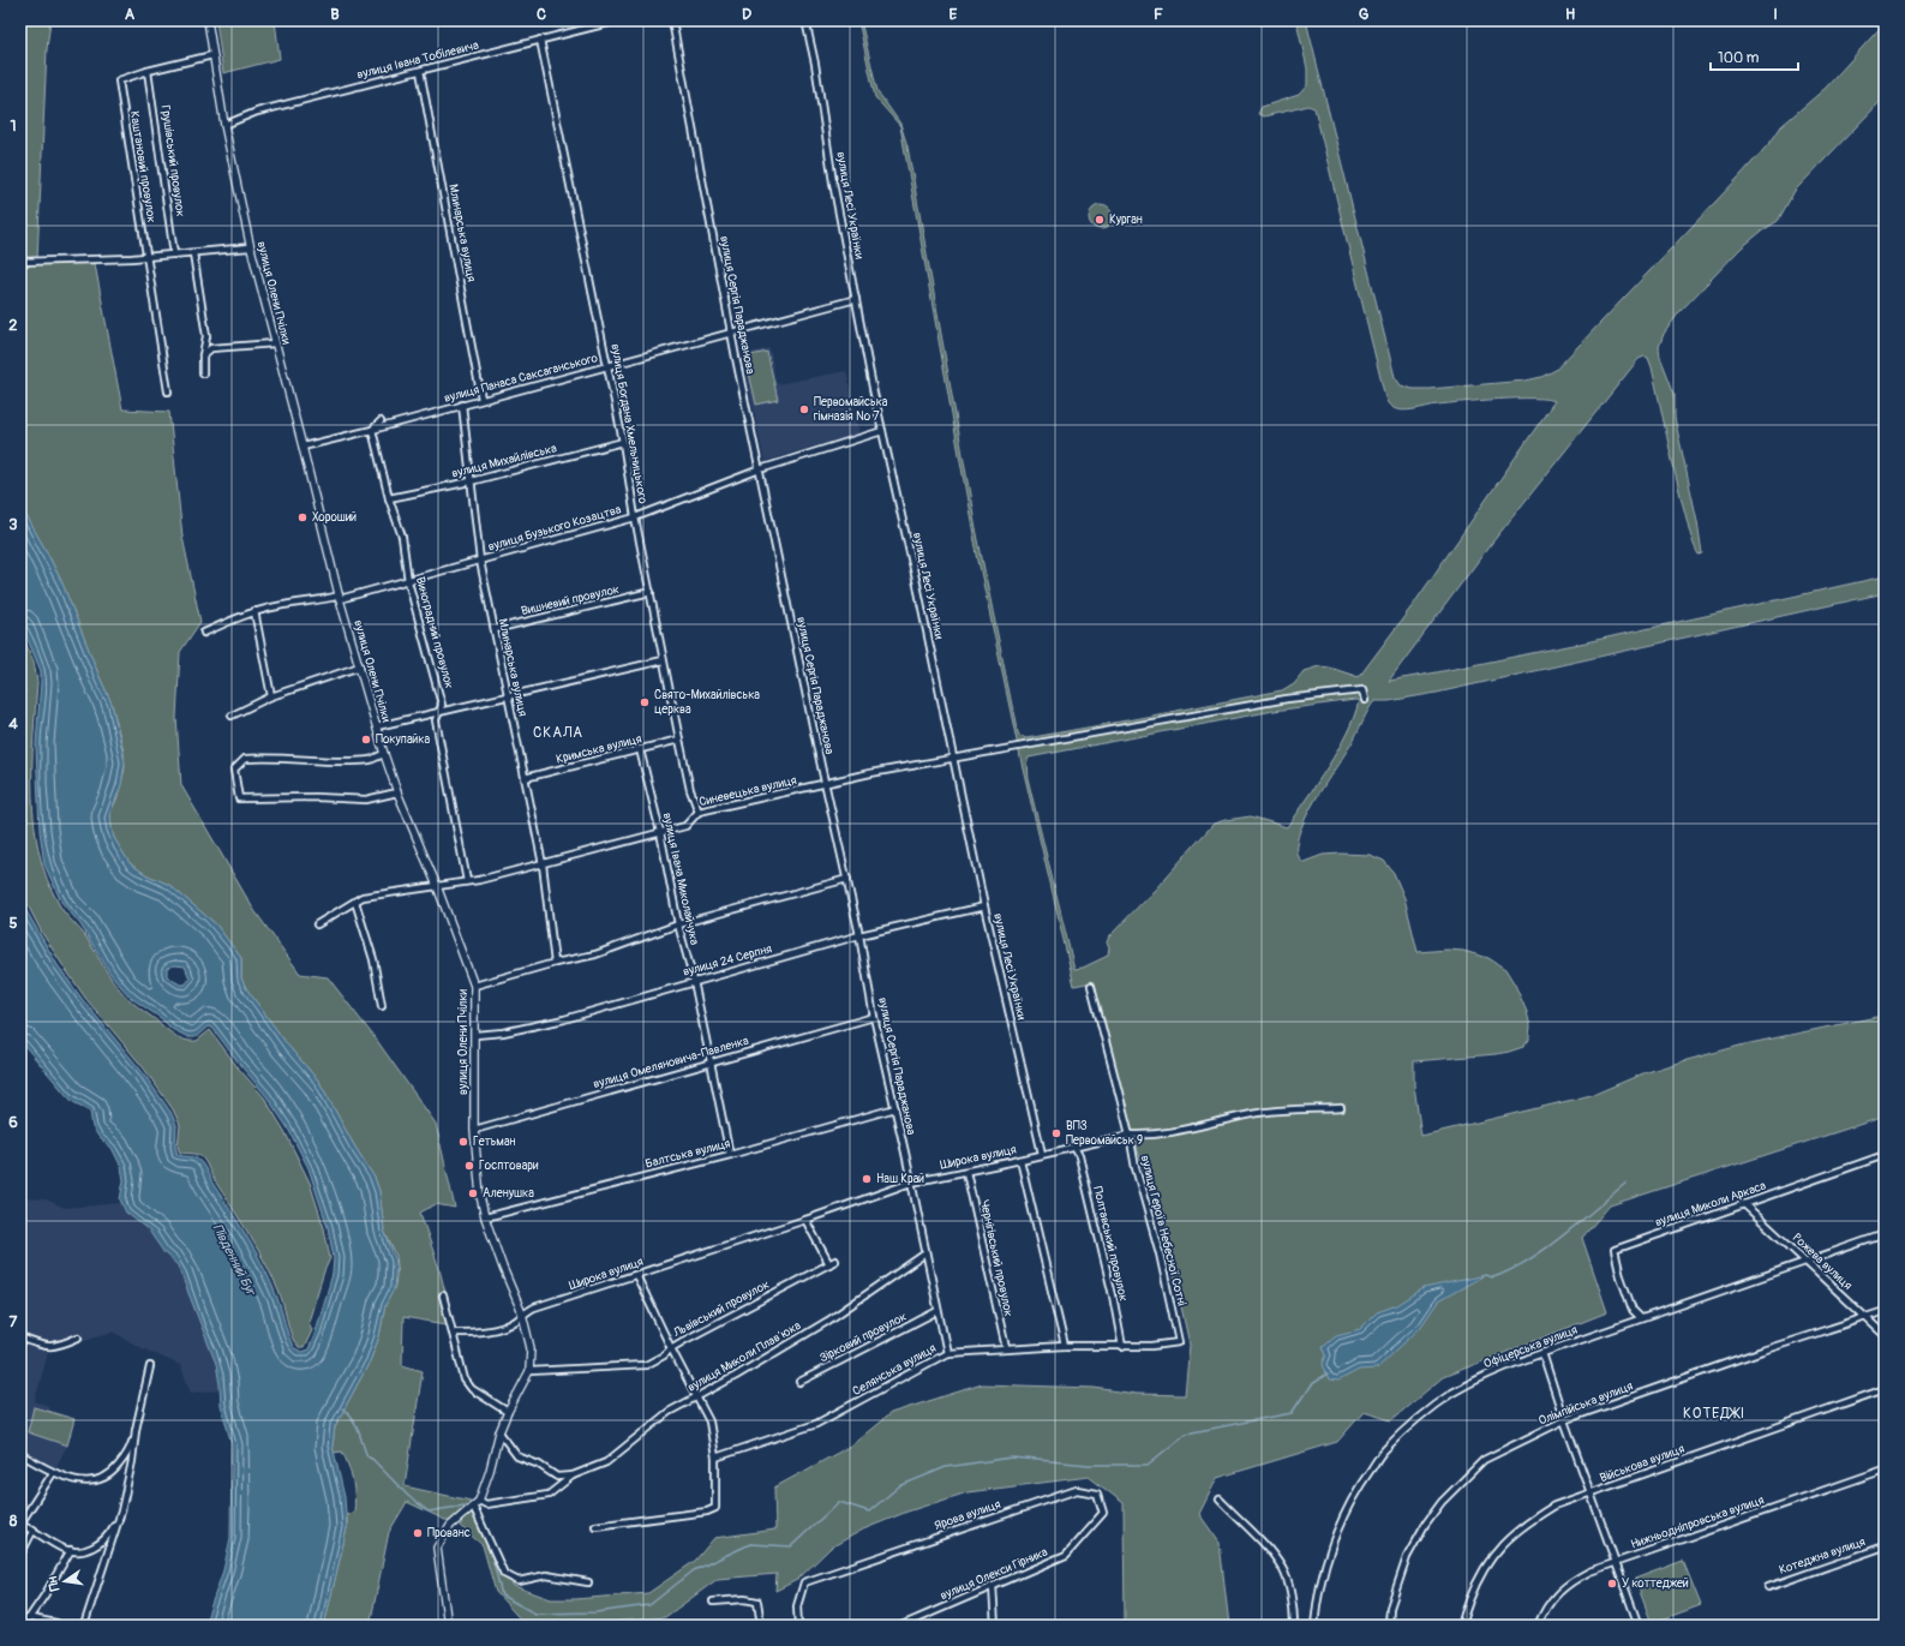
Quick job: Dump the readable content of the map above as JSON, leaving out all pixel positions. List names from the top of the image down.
{
  "streets": {
    "street": [
      "вулиця Івана Тобілевича",
      "Грушівський провулок",
      "Каштановий провулок",
      "вулиця Лесі Українки",
      "Млинарська вулиця",
      "вулиця Олени Пчілки",
      "вулиця Сергія Параджанова",
      "вулиця Панаса Саксаганського",
      "вулиця Богдана Хмельницького",
      "вулиця Михайлівська",
      "вулиця Бузького Козацтва",
      "Вишневий провулок",
      "Виноградний провулок",
      "Кримська вулиця",
      "Синевецька вулиця",
      "вулиця Івана Миколайчука",
      "вулиця 24 Серпня",
      "вулиця Омеляновича-Павленка",
      "Балтська вулиця",
      "Широка вулиця",
      "вулиця Миколи Аркаса",
      "вулиця Героїв Небесної Сотні",
      "Полтавський провулок",
      "Чернігівський провулок",
      "Рожева вулиця",
      "Львівський провулок",
      "Зірковий провулок",
      "Офіцерська вулиця",
      "вулиця Миколи Плавʼюка",
      "Селянська вулиця",
      "Олімпійська вулиця",
      "Військова вулиця",
      "Ярова вулиця",
      "Нижньодніпровська вулиця",
      "Котеджна вулиця",
      "вулиця Олекси Гірника"
    ]
  },
  "crossings": [
    ["вулиця Івана Тобілевича", "Млинарська вулиця"],
    ["вулиця Івана Тобілевича", "вулиця Олени Пчілки"],
    ["вулиця Івана Тобілевича", "вулиця Богдана Хмельницького"],
    ["Грушівський провулок", "Каштановий провулок"],
    ["вулиця Лесі Українки", "вулиця Панаса Саксаганського"],
    ["вулиця Лесі Українки", "вулиця Бузького Козацтва"],
    ["вулиця Лесі Українки", "Синевецька вулиця"],
    ["вулиця Лесі Українки", "вулиця 24 Серпня"],
    ["вулиця Лесі Українки", "Широка вулиця"],
    ["Млинарська вулиця", "вулиця Панаса Саксаганського"],
    ["Млинарська вулиця", "вулиця Михайлівська"],
    ["Млинарська вулиця", "вулиця Бузького Козацтва"],
    ["Млинарська вулиця", "Вишневий провулок"],
    ["Млинарська вулиця", "Кримська вулиця"],
    ["Млинарська вулиця", "Синевецька вулиця"],
    ["вулиця Олени Пчілки", "вулиця Панаса Саксаганського"],
    ["вулиця Олени Пчілки", "вулиця Бузького Козацтва"],
    ["вулиця Олени Пчілки", "Синевецька вулиця"],
    ["вулиця Олени Пчілки", "вулиця 24 Серпня"],
    ["вулиця Олени Пчілки", "вулиця Омеляновича-Павленка"],
    ["вулиця Олени Пчілки", "Балтська вулиця"],
    ["вулиця Олени Пчілки", "Широка вулиця"],
    ["вулиця Олени Пчілки", "Львівський провулок"],
    ["вулиця Олени Пчілки", "вулиця Миколи Плавʼюка"],
    ["вулиця Сергія Параджанова", "вулиця Панаса Саксаганського"],
    ["вулиця Сергія Параджанова", "вулиця Бузького Козацтва"],
    ["вулиця Сергія Параджанова", "Синевецька вулиця"],
    ["вулиця Сергія Параджанова", "вулиця 24 Серпня"],
    ["вулиця Сергія Параджанова", "вулиця Омеляновича-Павленка"],
    ["вулиця Сергія Параджанова", "Балтська вулиця"],
    ["вулиця Сергія Параджанова", "Широка вулиця"],
    ["вулиця Сергія Параджанова", "Зірковий провулок"],
    ["вулиця Сергія Параджанова", "вулиця Миколи Плавʼюка"],
    ["вулиця Сергія Параджанова", "Селянська вулиця"],
    ["вулиця Панаса Саксаганського", "вулиця Богдана Хмельницького"],
    ["вулиця Панаса Саксаганського", "Виноградний провулок"],
    ["вулиця Богдана Хмельницького", "вулиця Михайлівська"],
    ["вулиця Богдана Хмельницького", "вулиця Бузького Козацтва"],
    ["вулиця Богдана Хмельницького", "Вишневий провулок"],
    ["вулиця Богдана Хмельницького", "Кримська вулиця"],
    ["вулиця Богдана Хмельницького", "Синевецька вулиця"],
    ["вулиця Михайлівська", "Виноградний провулок"],
    ["вулиця Бузького Козацтва", "Виноградний провулок"],
    ["Виноградний провулок", "Синевецька вулиця"],
    ["Кримська вулиця", "вулиця Івана Миколайчука"],
    ["Синевецька вулиця", "вулиця Івана Миколайчука"],
    ["вулиця Івана Миколайчука", "вулиця 24 Серпня"],
    ["вулиця Івана Миколайчука", "вулиця Омеляновича-Павленка"],
    ["вулиця Івана Миколайчука", "Балтська вулиця"],
    ["Широка вулиця", "вулиця Героїв Небесної Сотні"],
    ["Широка вулиця", "Полтавський провулок"],
    ["Широка вулиця", "Чернігівський провулок"],
    ["вулиця Миколи Аркаса", "Рожева вулиця"],
    ["вулиця Миколи Аркаса", "Офіцерська вулиця"],
    ["вулиця Героїв Небесної Сотні", "Селянська вулиця"],
    ["Полтавський провулок", "Селянська вулиця"],
    ["Чернігівський провулок", "Селянська вулиця"],
    ["Рожева вулиця", "Офіцерська вулиця"],
    ["Рожева вулиця", "Олімпійська вулиця"],
    ["Ярова вулиця", "вулиця Олекси Гірника"]
  ],
  "districts": ["СКАЛА", "КОТЕДЖІ"],
  "water": ["Південний Буг"],
  "places": [
    "Курган",
    "Первомайська гімназія № 7",
    "Хороший",
    "Свято-Михайлівська церква",
    "Покупайка",
    "ВПЗ Первомайськ 9",
    "Гетьман",
    "Госптовари",
    "Наш Край",
    "Аленушка",
    "Прованс",
    "У коттеджей"
  ],
  "scale_bar": "100 m",
  "north": "left",
  "grid": {
    "columns": [
      "A",
      "B",
      "C",
      "D",
      "E",
      "F",
      "G",
      "H",
      "I"
    ],
    "rows": [
      "1",
      "2",
      "3",
      "4",
      "5",
      "6",
      "7",
      "8"
    ]
  }
}
